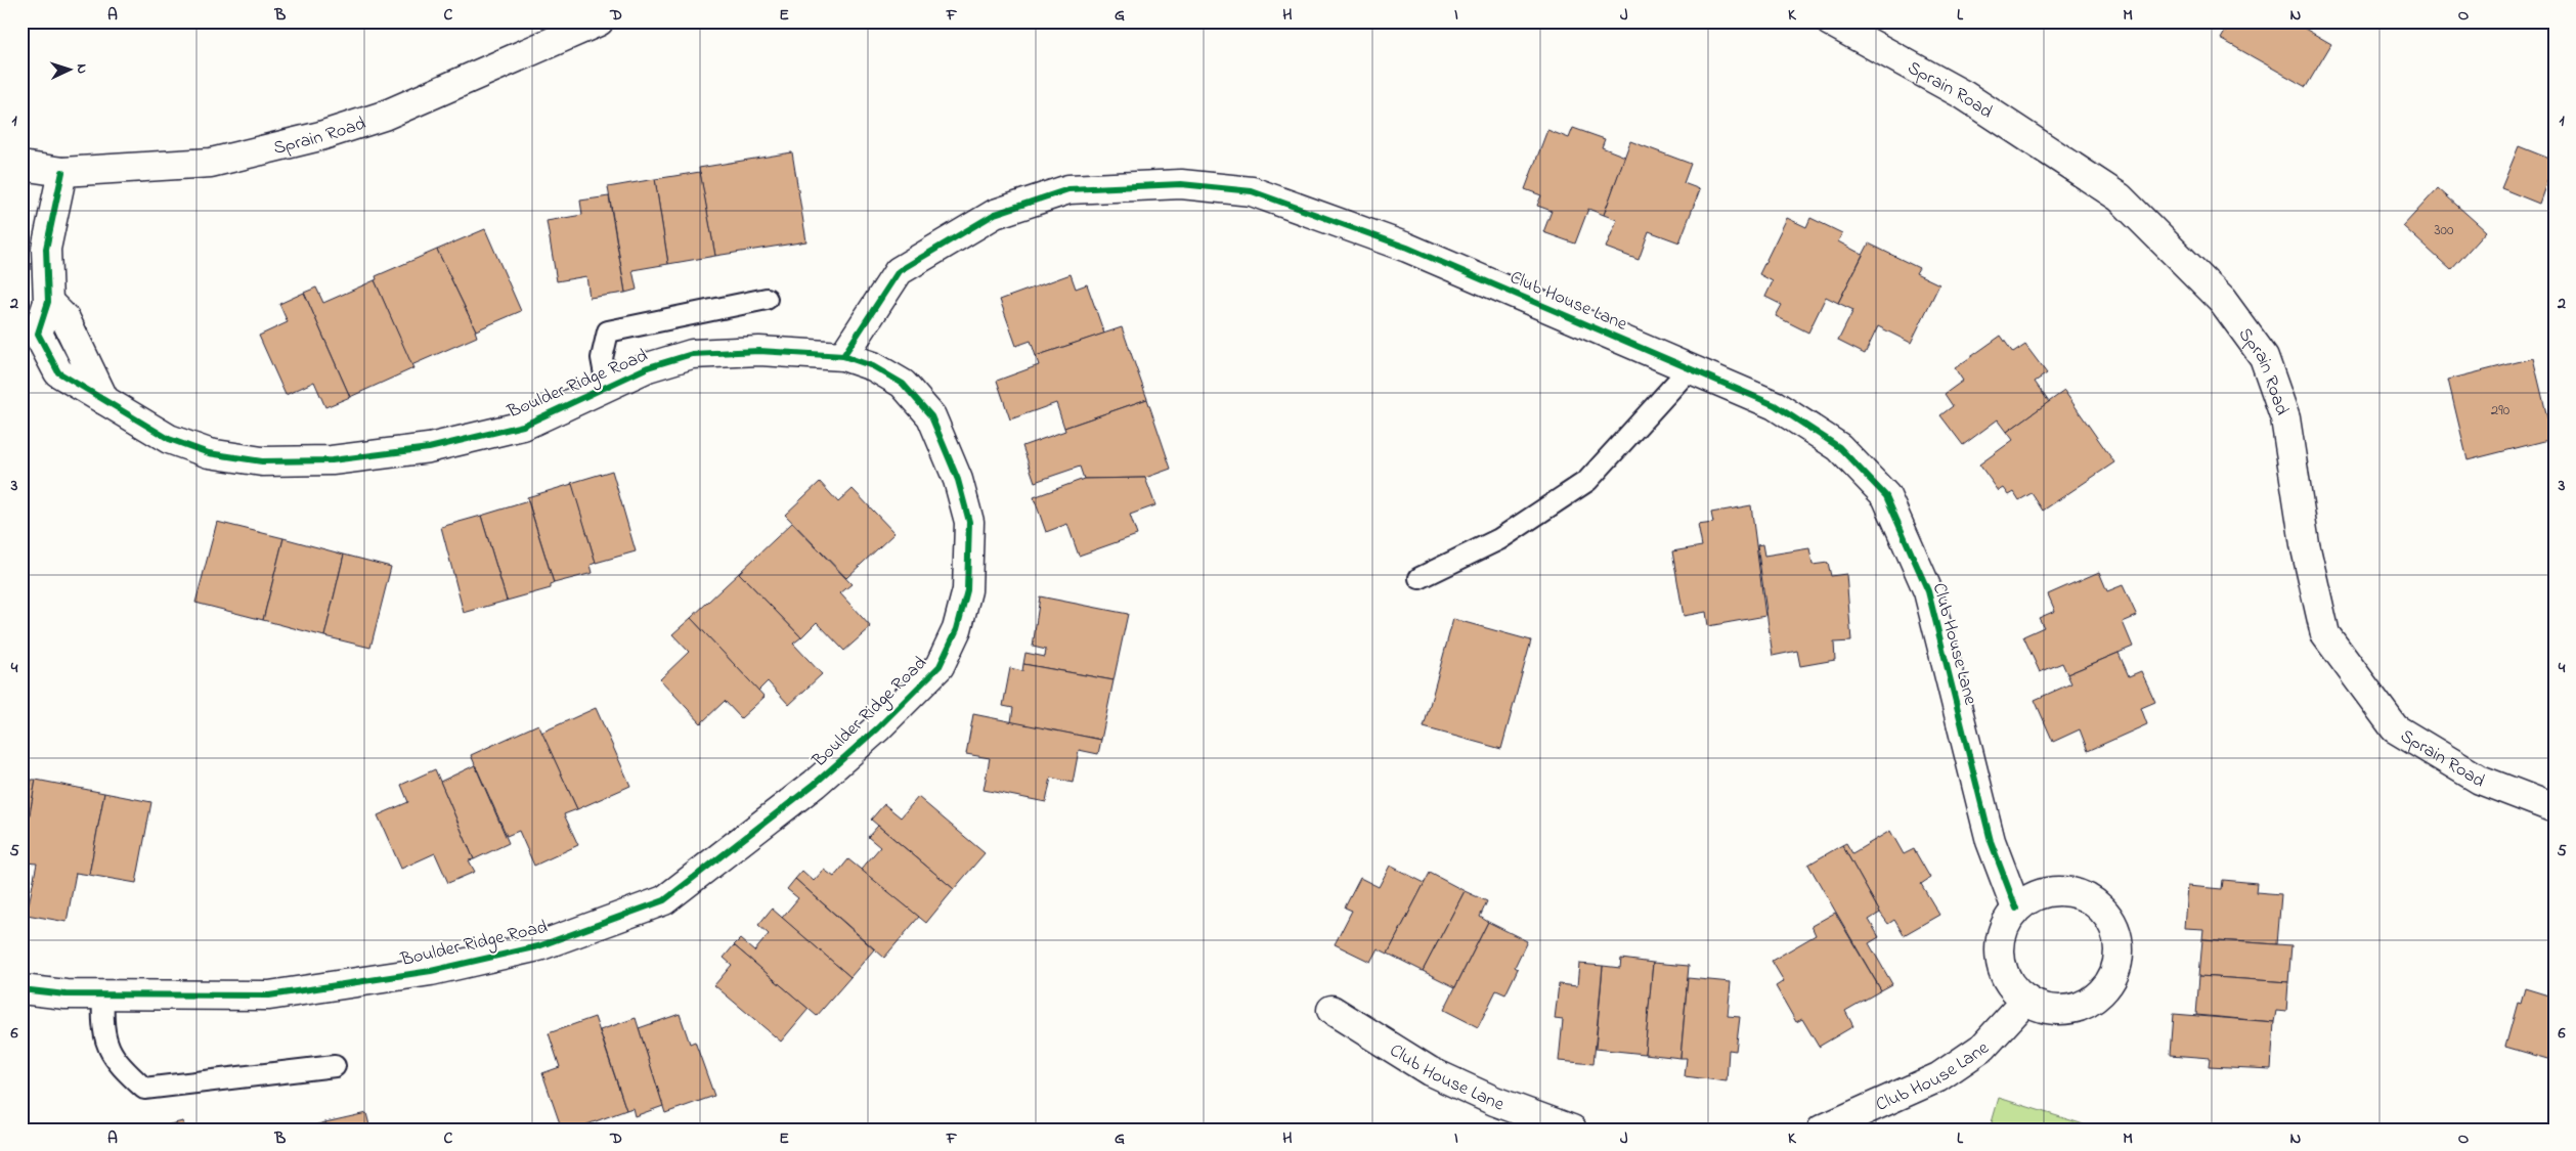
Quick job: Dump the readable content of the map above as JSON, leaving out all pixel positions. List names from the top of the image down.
{
  "streets": {
    "street": ["Sprain Road", "Club House Lane", "Boulder Ridge Road"]
  },
  "crossings": [
    ["Sprain Road", "Boulder Ridge Road"],
    ["Club House Lane", "Boulder Ridge Road"]
  ],
  "house_numbers": ["300", "290"],
  "north": "right",
  "grid": {
    "columns": [
      "A",
      "B",
      "C",
      "D",
      "E",
      "F",
      "G",
      "H",
      "I",
      "J",
      "K",
      "L",
      "M",
      "N",
      "O"
    ],
    "rows": [
      "1",
      "2",
      "3",
      "4",
      "5",
      "6"
    ]
  }
}
